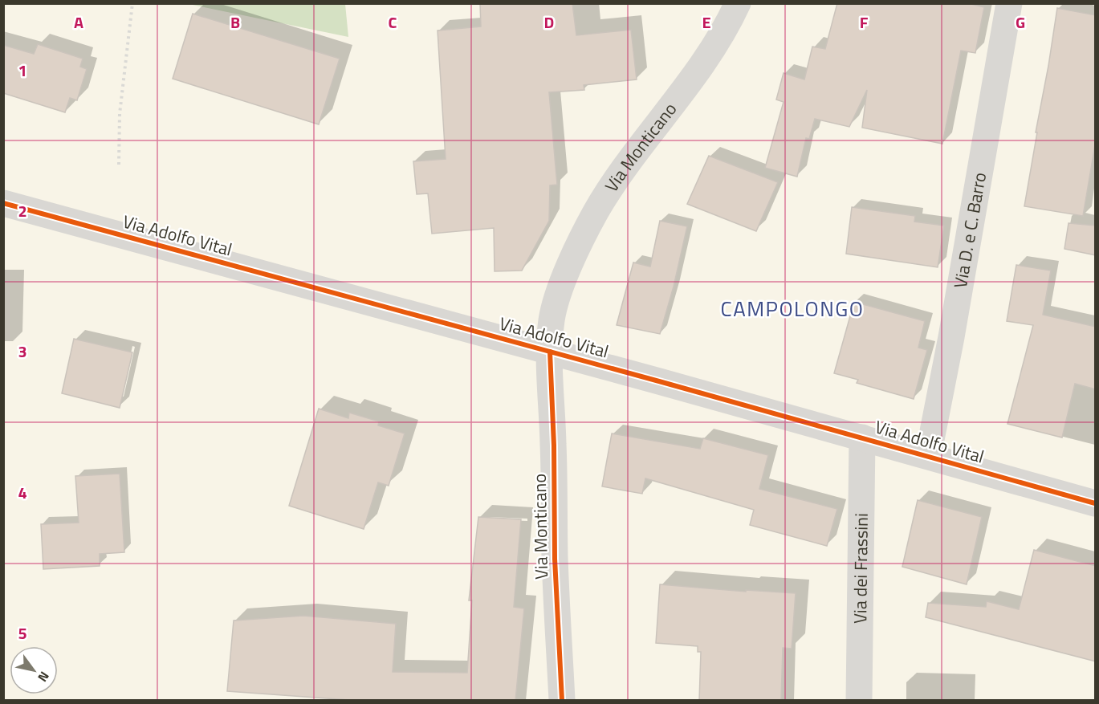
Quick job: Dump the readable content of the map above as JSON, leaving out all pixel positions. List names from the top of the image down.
{
  "streets": {
    "street": [
      "Via Monticano",
      "Via D. e C. Barro",
      "Via Adolfo Vital",
      "Via dei Frassini"
    ]
  },
  "crossings": [
    ["Via Monticano", "Via Adolfo Vital"],
    ["Via D. e C. Barro", "Via Adolfo Vital"],
    ["Via Adolfo Vital", "Via dei Frassini"]
  ],
  "districts": ["CAMPOLONGO"],
  "north": "bottom right",
  "grid": {
    "columns": [
      "A",
      "B",
      "C",
      "D",
      "E",
      "F",
      "G"
    ],
    "rows": [
      "1",
      "2",
      "3",
      "4",
      "5"
    ]
  }
}
